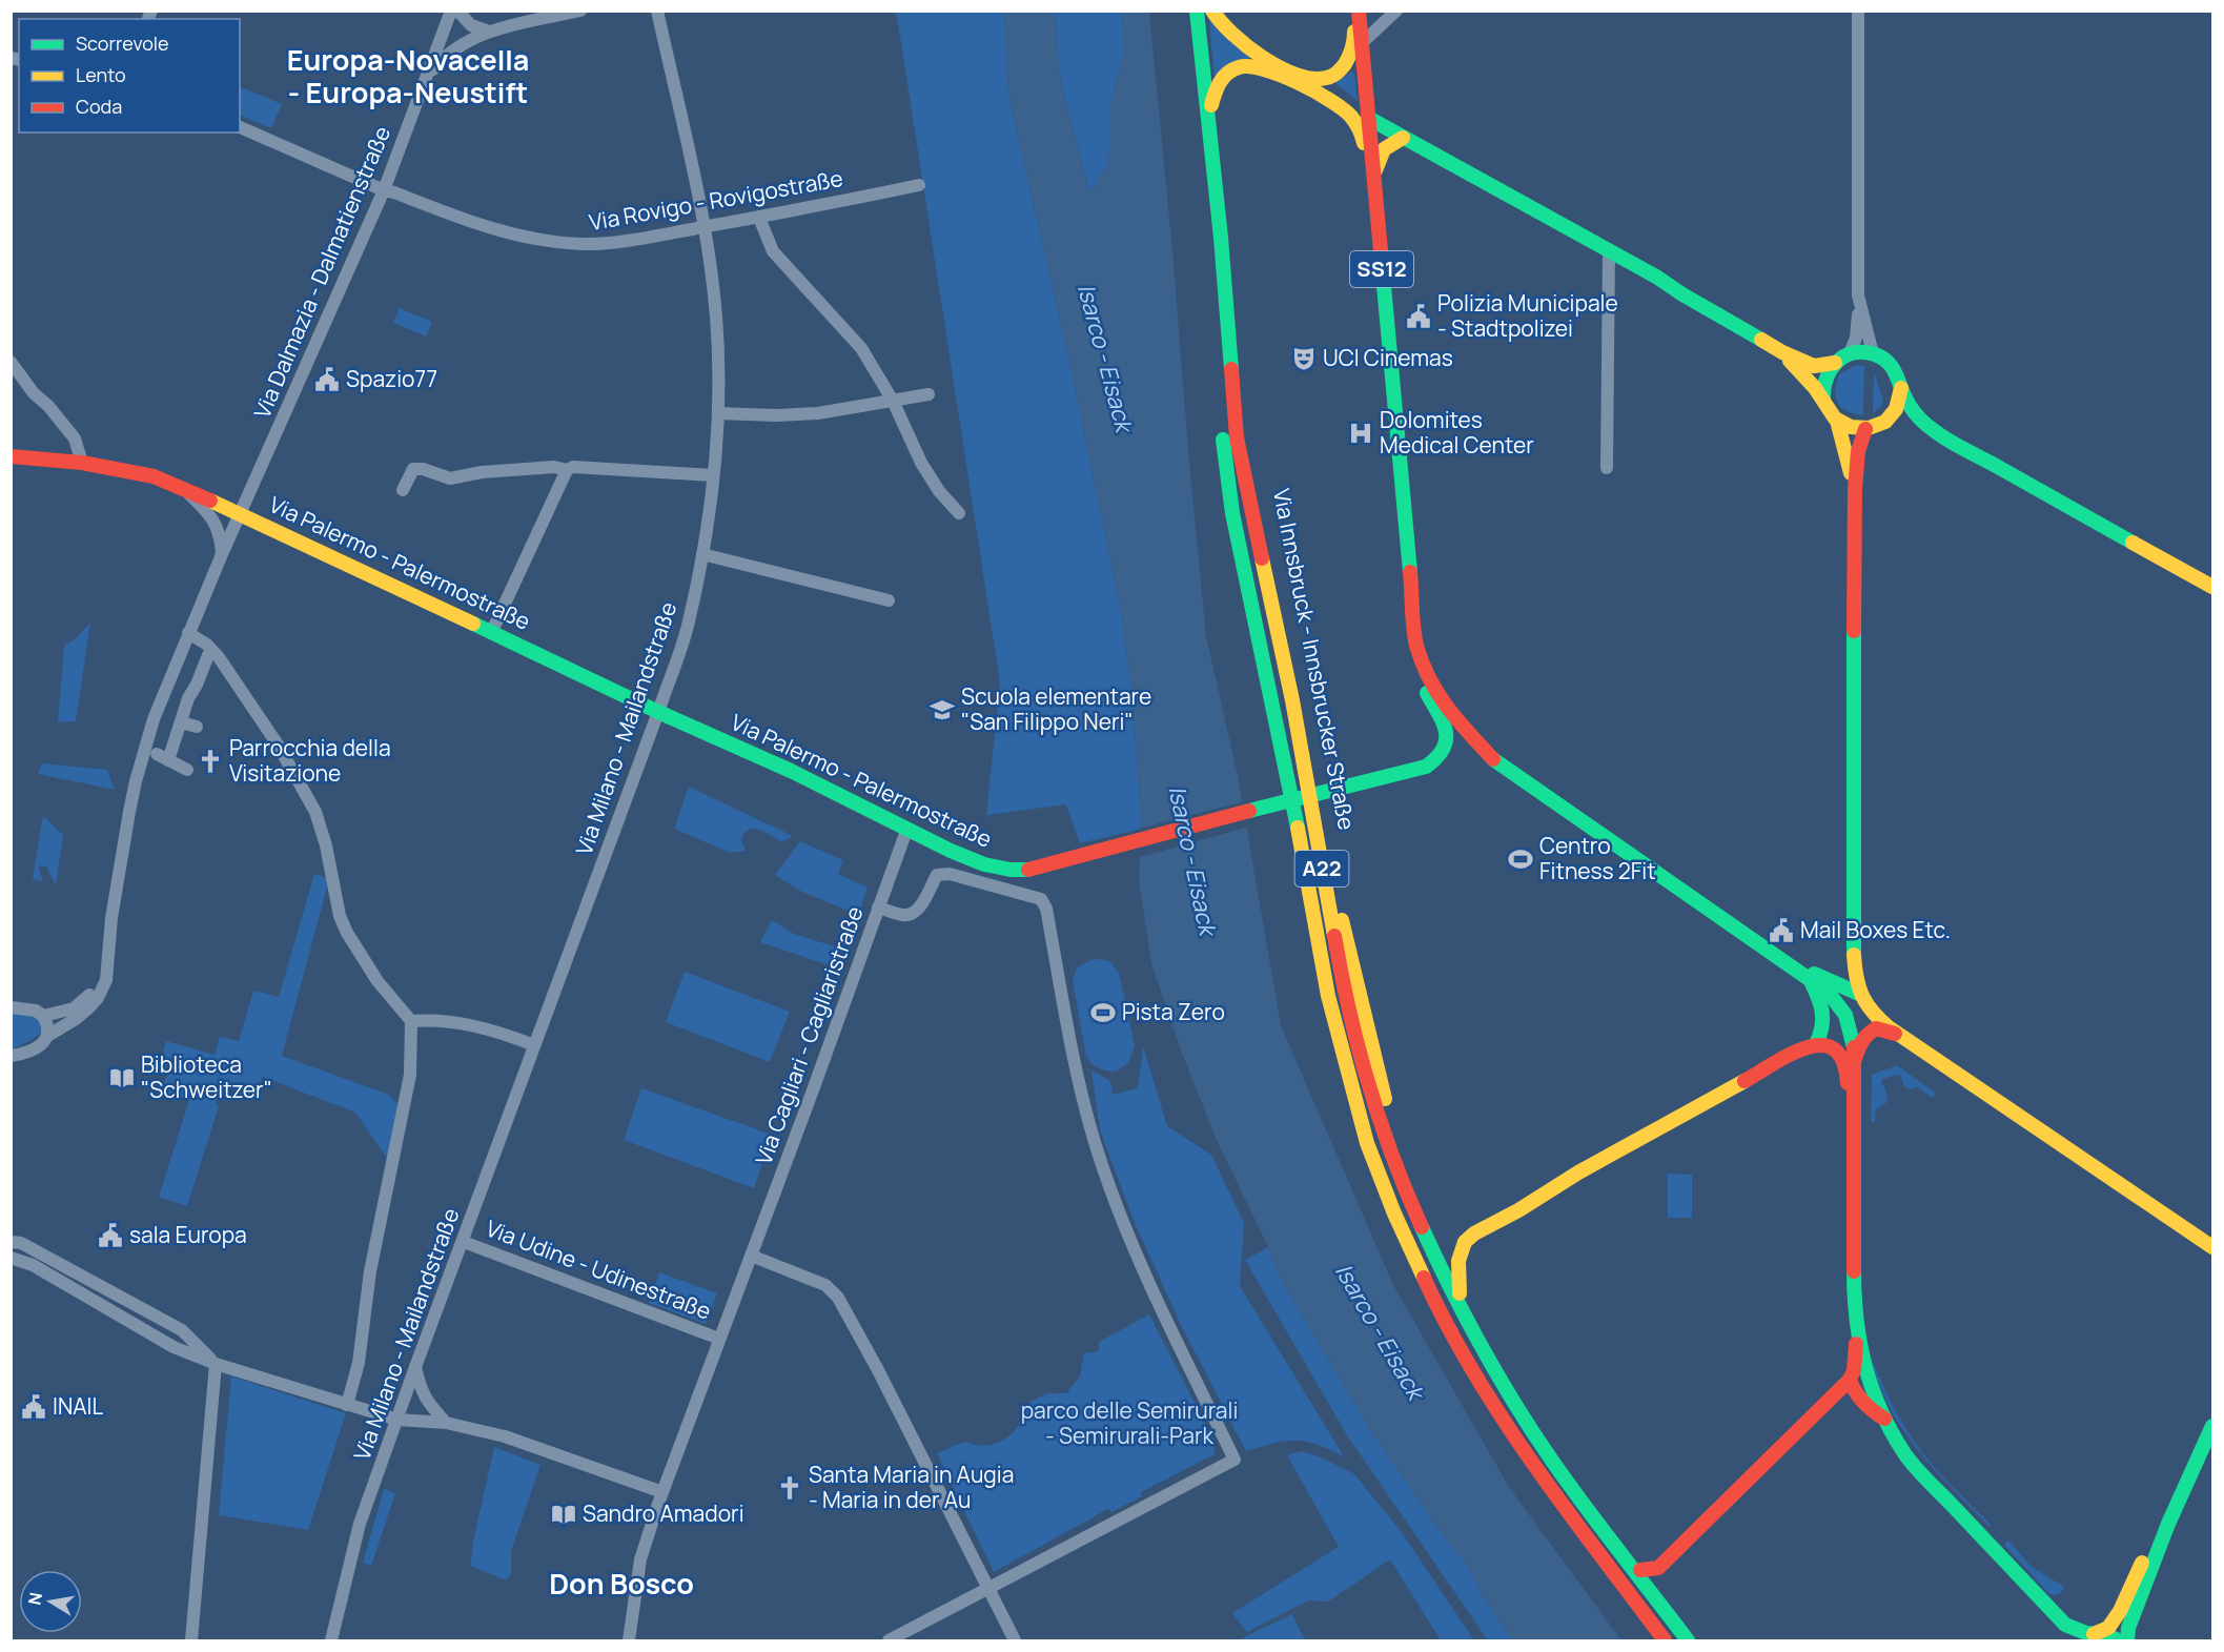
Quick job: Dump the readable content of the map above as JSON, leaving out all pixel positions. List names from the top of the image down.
{
  "streets": {
    "main road": [
      "SS12",
      "Via Palermo - Palermostraße",
      "Via Innsbruck - Innsbrucker Straße",
      "A22"
    ],
    "street": [
      "Via Rovigo - Rovigostraße",
      "Via Dalmazia - Dalmatienstraße",
      "Via Milano - Mailandstraße",
      "Via Cagliari - Cagliaristraße",
      "Via Udine - Udinestraße"
    ]
  },
  "crossings": [
    ["Via Rovigo - Rovigostraße", "Via Dalmazia - Dalmatienstraße"],
    ["Via Rovigo - Rovigostraße", "Via Milano - Mailandstraße"],
    ["SS12", "Via Palermo - Palermostraße"],
    ["Via Dalmazia - Dalmatienstraße", "Via Palermo - Palermostraße"],
    ["Via Palermo - Palermostraße", "Via Milano - Mailandstraße"],
    ["Via Palermo - Palermostraße", "Via Cagliari - Cagliaristraße"],
    ["Via Milano - Mailandstraße", "Via Udine - Udinestraße"],
    ["Via Cagliari - Cagliaristraße", "Via Udine - Udinestraße"]
  ],
  "districts": ["Europa-Novacella - Europa-Neustift", "Don Bosco"],
  "water": ["Isarco - Eisack"],
  "parks": ["parco delle Semirurali - Semirurali-Park"],
  "places": {
    "public building": [
      "Polizia Municipale - Stadtpolizei",
      "Spazio77",
      "Mail Boxes Etc.",
      "sala Europa",
      "INAIL"
    ],
    "theatre": ["UCI Cinemas"],
    "hospital": ["Dolomites Medical Center"],
    "school or university": ["Scuola elementare \"San Filippo Neri\""],
    "church": ["Parrocchia della Visitazione", "Santa Maria in Augia - Maria in der Au"],
    "sports": ["Centro Fitness 2Fit", "Pista Zero"],
    "library": ["Biblioteca \"Schweitzer\"", "Sandro Amadori"]
  },
  "legend": ["Scorrevole", "Lento", "Coda"],
  "north": "left"
}
